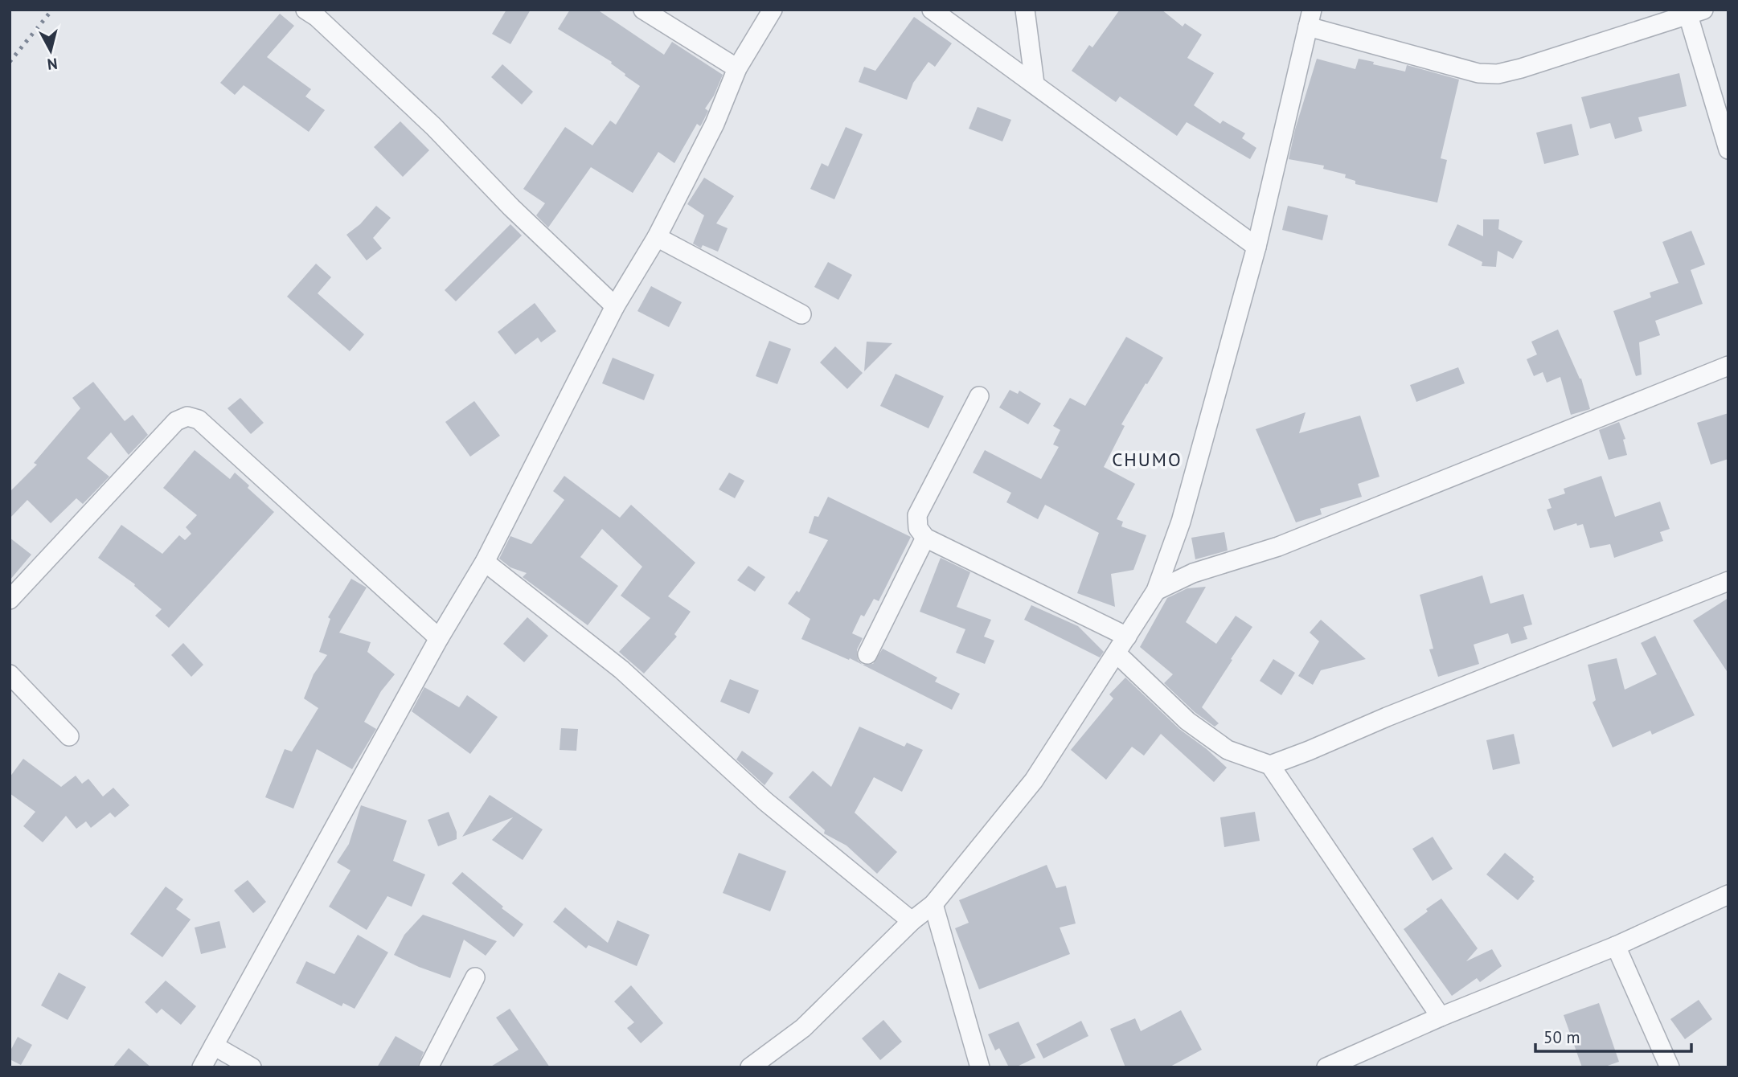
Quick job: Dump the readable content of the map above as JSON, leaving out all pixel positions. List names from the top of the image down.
{
  "districts": ["CHUMO"],
  "scale_bar": "50 m",
  "north": "bottom"
}
